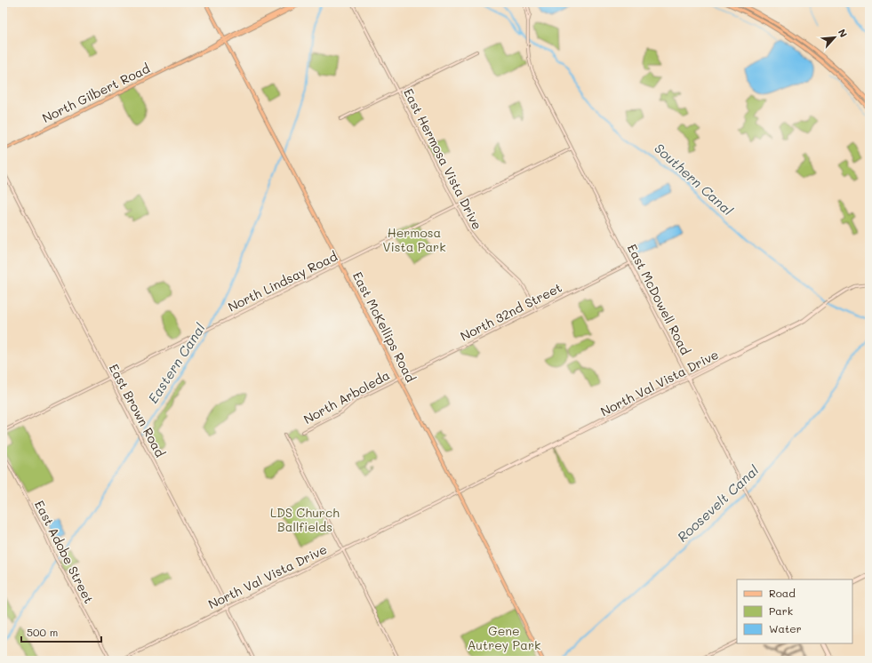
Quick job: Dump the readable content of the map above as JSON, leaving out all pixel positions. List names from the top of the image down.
{
  "streets": {
    "main road": [
      "North Gilbert Road",
      "East Hermosa Vista Drive",
      "North Lindsay Road",
      "East McDowell Road",
      "North 32nd Street",
      "East McKellips Road",
      "North Val Vista Drive",
      "North Arboleda",
      "East Brown Road",
      "East Adobe Street"
    ]
  },
  "crossings": [
    ["North Gilbert Road", "East McKellips Road"],
    ["East Hermosa Vista Drive", "North Lindsay Road"],
    ["East Hermosa Vista Drive", "North 32nd Street"],
    ["North Lindsay Road", "East McDowell Road"],
    ["North Lindsay Road", "East McKellips Road"],
    ["North Lindsay Road", "East Brown Road"],
    ["East McDowell Road", "North 32nd Street"],
    ["East McDowell Road", "North Val Vista Drive"],
    ["North 32nd Street", "East McKellips Road"],
    ["North 32nd Street", "North Arboleda"],
    ["East McKellips Road", "North Val Vista Drive"],
    ["East McKellips Road", "North Arboleda"],
    ["North Val Vista Drive", "East Brown Road"]
  ],
  "water": ["Southern Canal", "Eastern Canal", "Roosevelt Canal"],
  "parks": ["Hermosa Vista Park", "LDS Church Ballfields", "Gene Autrey Park"],
  "legend": ["Road", "Park", "Water"],
  "scale_bar": "500 m",
  "north": "top right"
}
